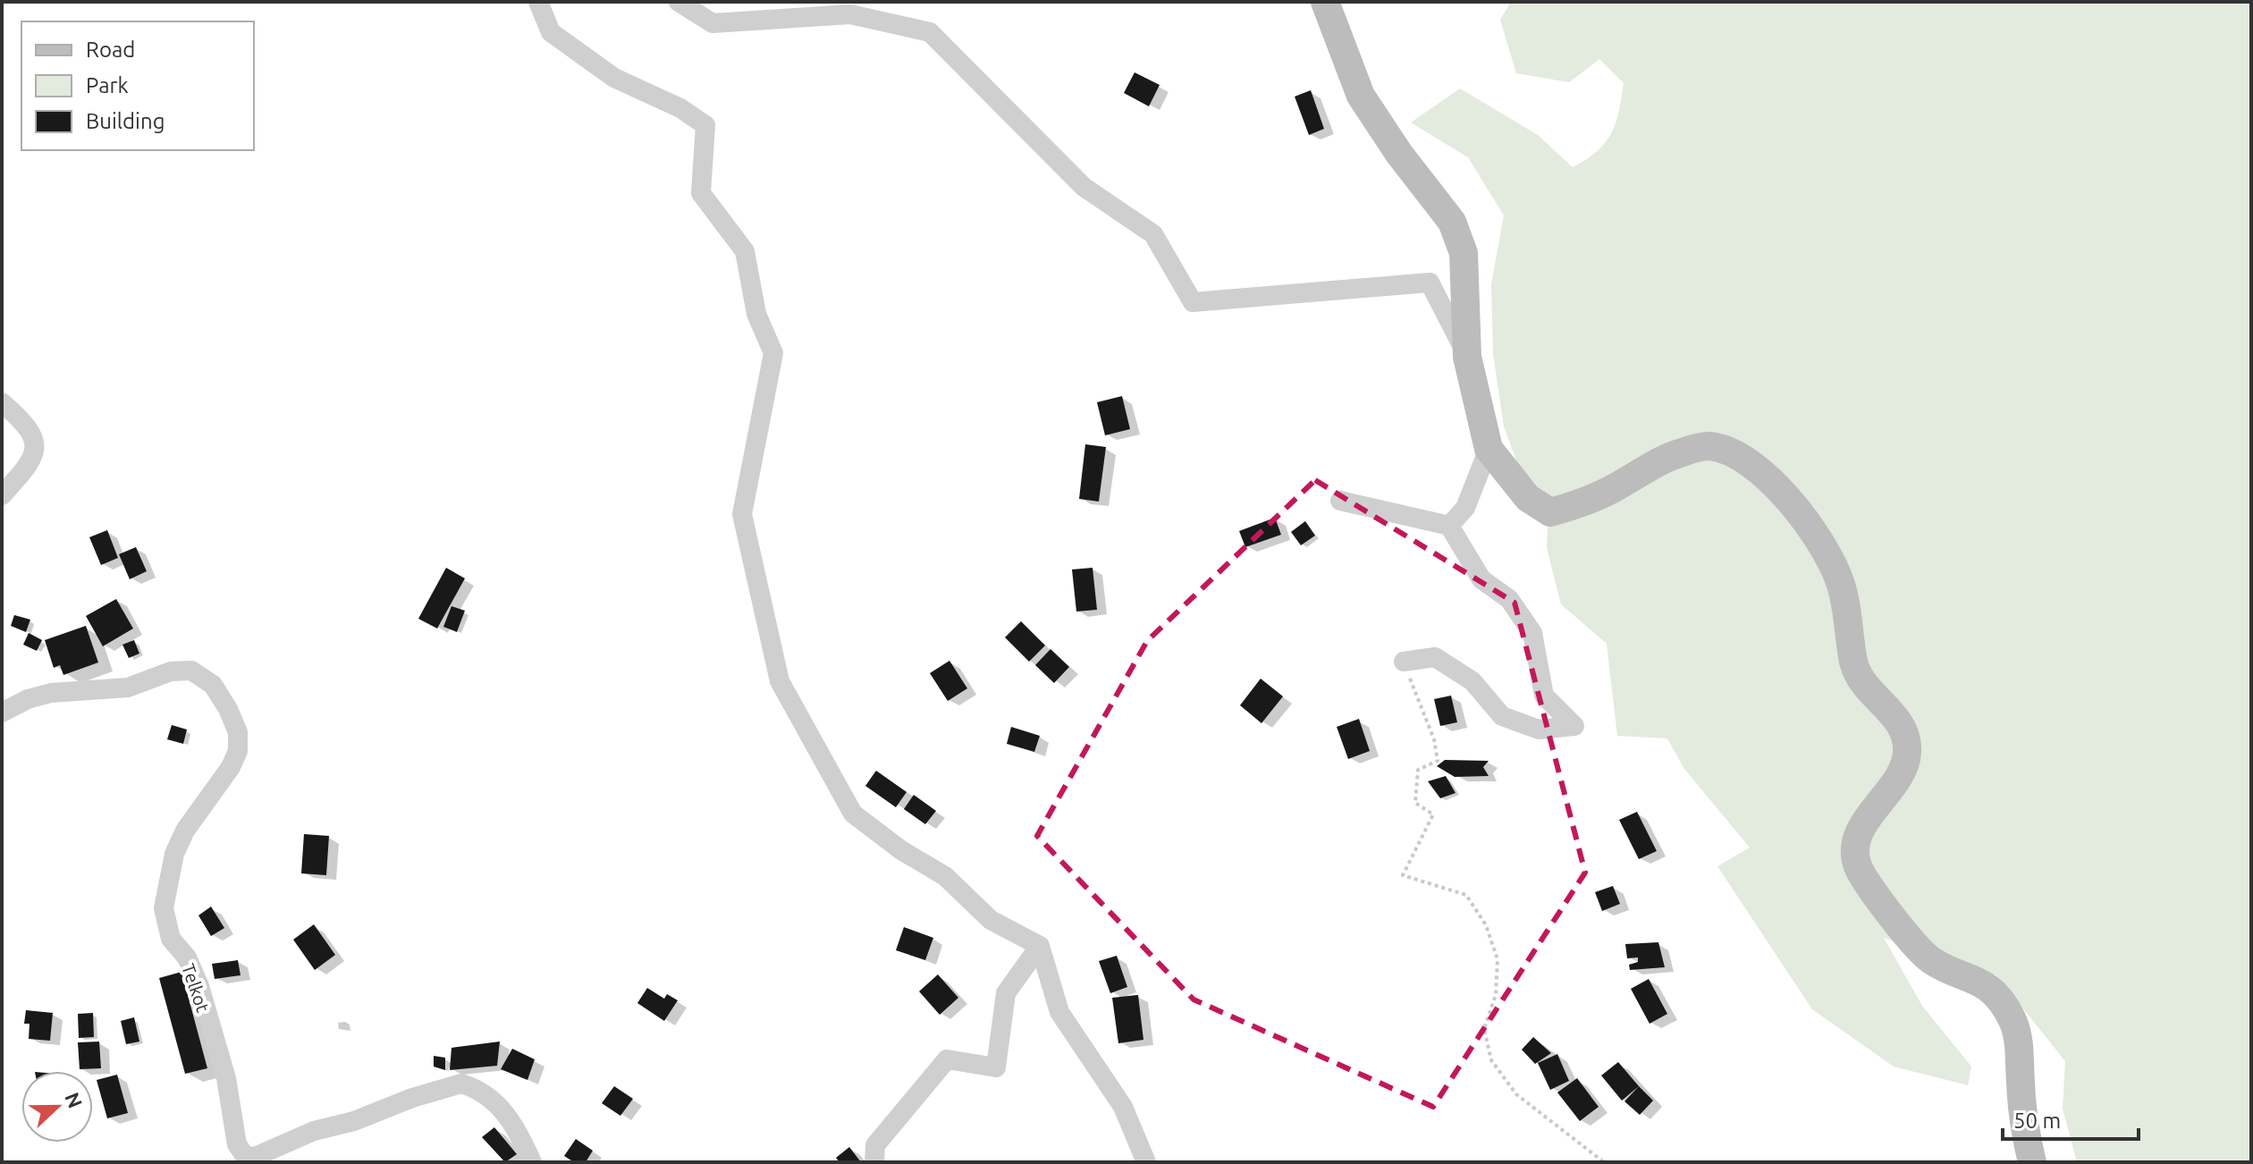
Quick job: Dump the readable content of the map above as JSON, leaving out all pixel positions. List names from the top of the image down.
{
  "streets": {
    "street": ["Telkot"]
  },
  "legend": ["Road", "Park", "Building"],
  "scale_bar": "50 m",
  "north": "right"
}
